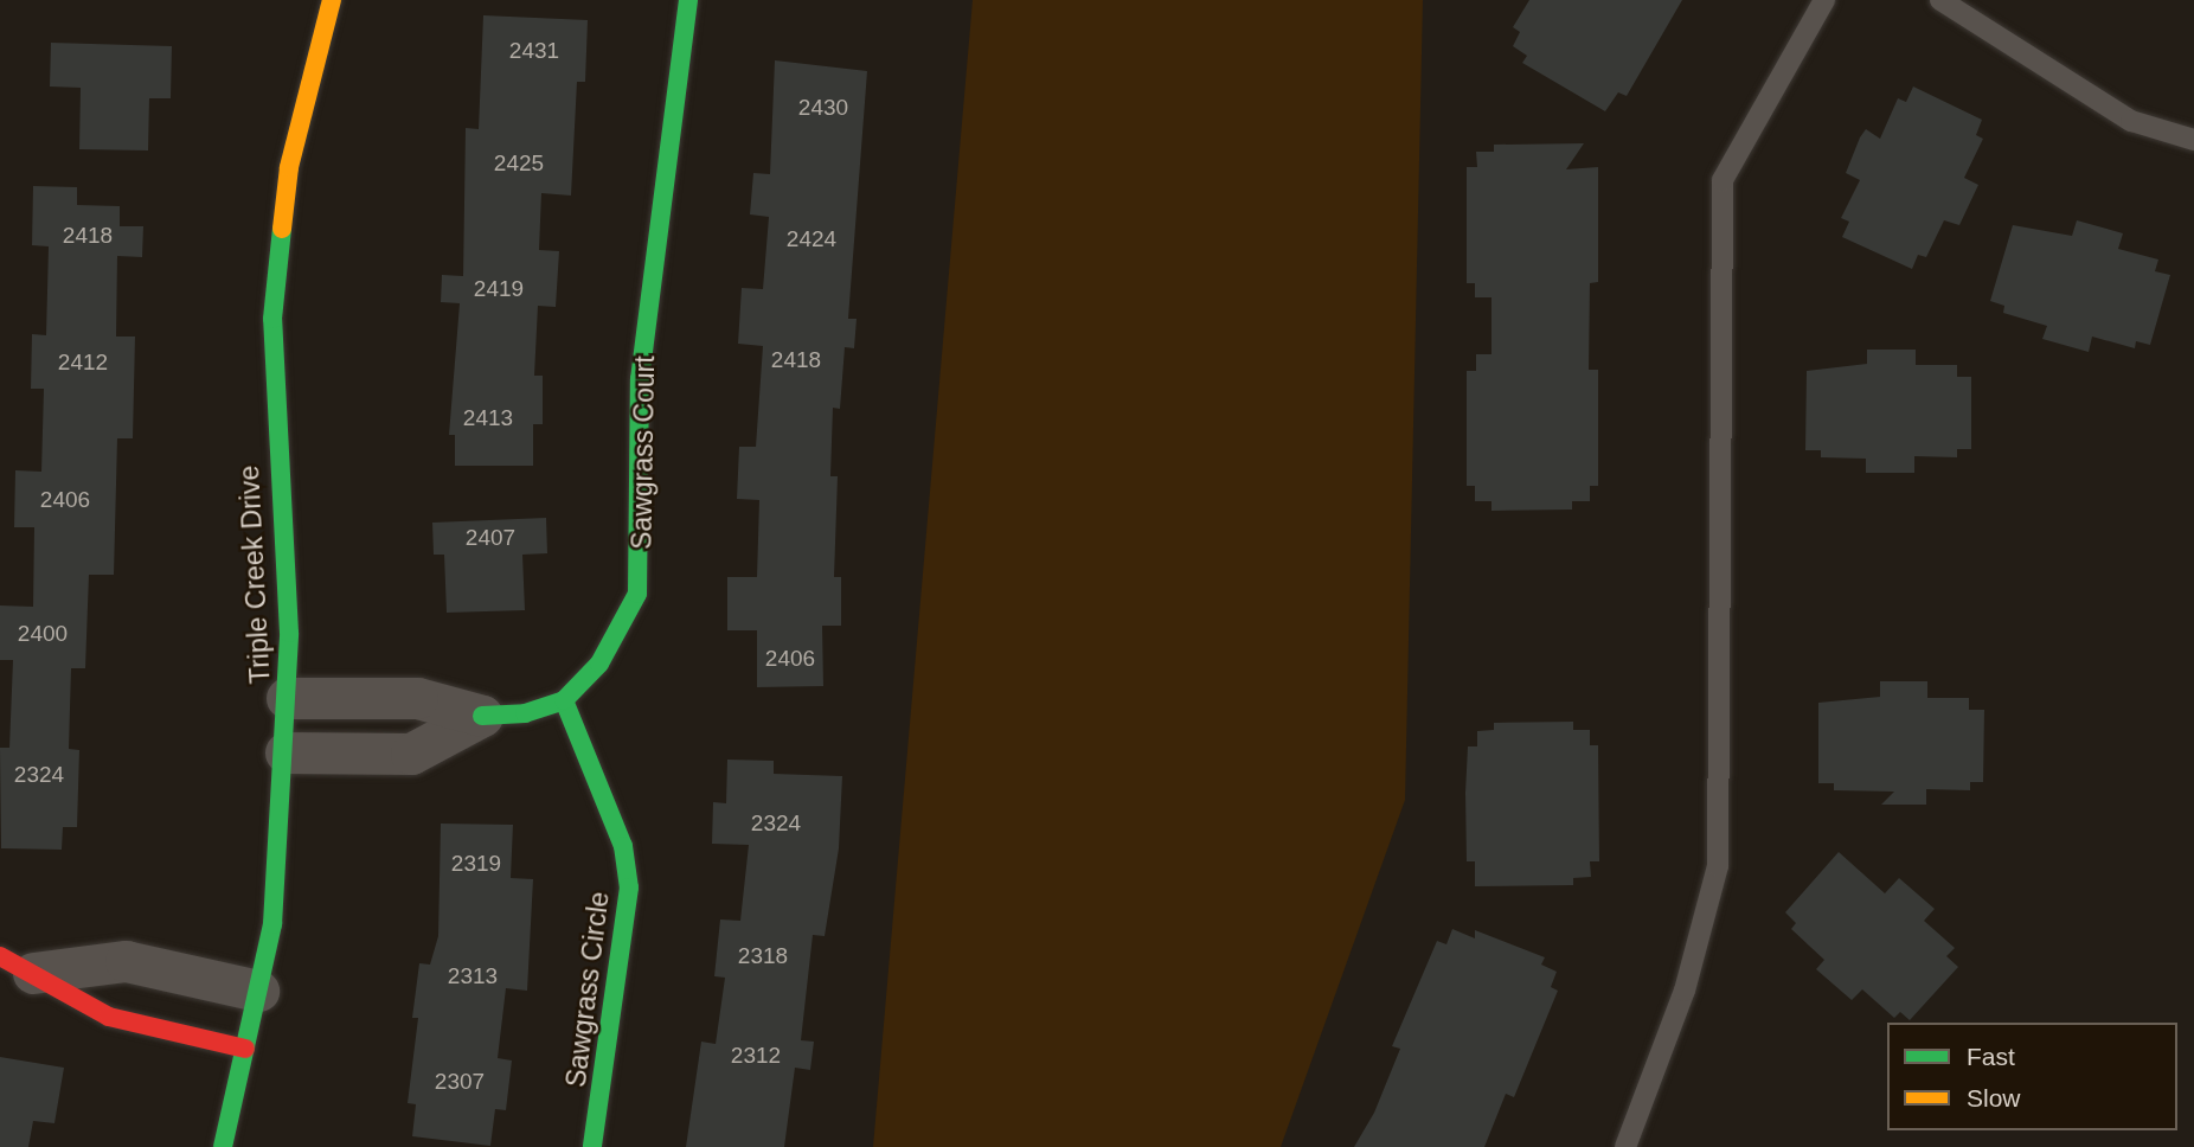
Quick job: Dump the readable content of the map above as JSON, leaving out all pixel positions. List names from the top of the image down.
{
  "streets": {
    "street": ["Sawgrass Court", "Triple Creek Drive", "Sawgrass Circle"]
  },
  "crossings": [
    ["Sawgrass Court", "Sawgrass Circle"]
  ],
  "house_numbers": [
    "2431",
    "2430",
    "2425",
    "2418",
    "2424",
    "2419",
    "2418",
    "2412",
    "2413",
    "2406",
    "2407",
    "2400",
    "2406",
    "2324",
    "2324",
    "2319",
    "2318",
    "2313",
    "2312",
    "2307"
  ],
  "legend": ["Fast", "Slow"]
}
